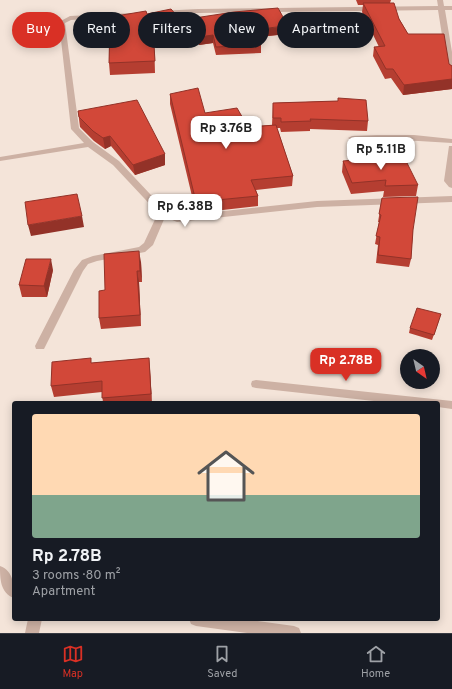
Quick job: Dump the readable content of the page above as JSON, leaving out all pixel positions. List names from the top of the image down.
{
  "north": "bottom right",
  "page": {
    "chip": [
      "Buy",
      "Rent",
      "Filters",
      "New",
      "Apartment"
    ],
    "price": [
      "Rp 3.76B",
      "Rp 5.11B",
      "Rp 6.38B",
      "Rp 2.78B"
    ],
    "list": [
      {
        "name": "Rp 2.78B",
        "note": "3 rooms · 80 m² · Apartment"
      }
    ],
    "tabs": ["Map", "Saved", "Home"]
  }
}
